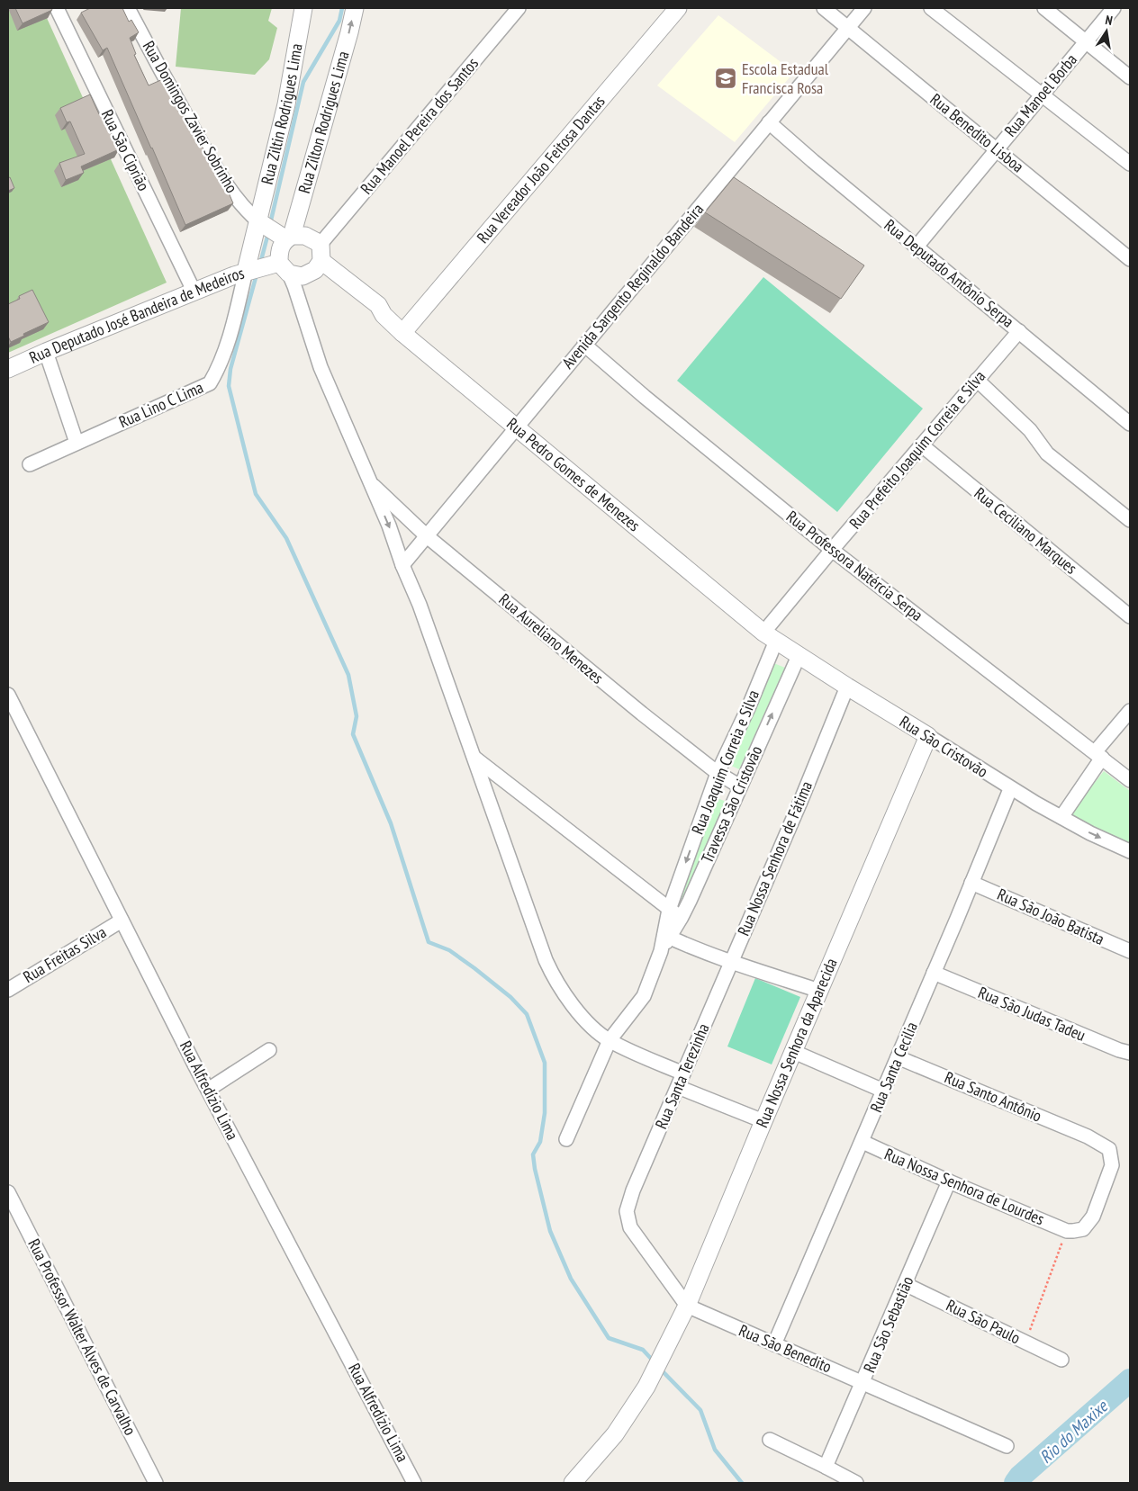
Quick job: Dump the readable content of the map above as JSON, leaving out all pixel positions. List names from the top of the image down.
{
  "streets": {
    "street": [
      "Rua Manoel Borba",
      "Rua Ziltin Rodrigues Lima",
      "Rua Domingos Zavier Sobrinho",
      "Rua Zilton Rodrigues Lima",
      "Rua Manoel Pereira dos Santos",
      "Rua Benedito Lisboa",
      "Rua São Ciprião",
      "Rua Vereador João Feitosa Dantas",
      "Rua Deputado Antônio Serpa",
      "Avenida Sargento Reginaldo Bandeira",
      "Rua Deputado José Bandeira de Medeiros",
      "Rua Lino C Lima",
      "Rua Prefeito Joaquim Correia e Silva",
      "Rua Pedro Gomes de Menezes",
      "Rua Ceciliano Marques",
      "Rua Professora Natércia Serpa",
      "Rua Aureliano Menezes",
      "Rua São Cristovão",
      "Rua Joaquim Correia e Silva",
      "Travessa São Cristovão",
      "Rua Nossa Senhora de Fátima",
      "Rua São João Batista",
      "Rua Freitas Silva",
      "Rua São Judas Tadeu",
      "Rua Nossa Senhora da Aparecida",
      "Rua Santa Cecilia",
      "Rua Santa Terezinha",
      "Rua Alfredízio Lima",
      "Rua Santo Antônio",
      "Rua Nossa Senhora de Lourdes",
      "Rua São Paulo",
      "Rua São Sebastião",
      "Rua Professor Walter Alves de Carvalho",
      "Rua São Benedito"
    ]
  },
  "crossings": [
    ["Rua Manoel Borba", "Rua Benedito Lisboa"],
    ["Rua Manoel Borba", "Rua Deputado Antônio Serpa"],
    ["Rua Ziltin Rodrigues Lima", "Rua Domingos Zavier Sobrinho"],
    ["Rua Ziltin Rodrigues Lima", "Rua Zilton Rodrigues Lima"],
    ["Rua Domingos Zavier Sobrinho", "Rua Zilton Rodrigues Lima"],
    ["Rua Zilton Rodrigues Lima", "Rua Deputado José Bandeira de Medeiros"],
    ["Rua Zilton Rodrigues Lima", "Rua Lino C Lima"],
    ["Rua Benedito Lisboa", "Avenida Sargento Reginaldo Bandeira"],
    ["Rua São Ciprião", "Rua Deputado José Bandeira de Medeiros"],
    ["Rua Vereador João Feitosa Dantas", "Rua Pedro Gomes de Menezes"],
    ["Rua Deputado Antônio Serpa", "Avenida Sargento Reginaldo Bandeira"],
    ["Rua Deputado Antônio Serpa", "Rua Prefeito Joaquim Correia e Silva"],
    ["Avenida Sargento Reginaldo Bandeira", "Rua Pedro Gomes de Menezes"],
    ["Avenida Sargento Reginaldo Bandeira", "Rua Professora Natércia Serpa"],
    ["Avenida Sargento Reginaldo Bandeira", "Rua Aureliano Menezes"],
    ["Rua Deputado José Bandeira de Medeiros", "Rua Lino C Lima"],
    ["Rua Deputado José Bandeira de Medeiros", "Rua Pedro Gomes de Menezes"],
    ["Rua Prefeito Joaquim Correia e Silva", "Rua Pedro Gomes de Menezes"],
    ["Rua Prefeito Joaquim Correia e Silva", "Rua Ceciliano Marques"],
    ["Rua Prefeito Joaquim Correia e Silva", "Rua Professora Natércia Serpa"],
    ["Rua Prefeito Joaquim Correia e Silva", "Rua São Cristovão"],
    ["Rua Prefeito Joaquim Correia e Silva", "Rua Joaquim Correia e Silva"],
    ["Rua Pedro Gomes de Menezes", "Rua São Cristovão"],
    ["Rua Pedro Gomes de Menezes", "Rua Joaquim Correia e Silva"],
    ["Rua Aureliano Menezes", "Rua Joaquim Correia e Silva"],
    ["Rua Aureliano Menezes", "Travessa São Cristovão"],
    ["Rua São Cristovão", "Rua Joaquim Correia e Silva"],
    ["Rua São Cristovão", "Travessa São Cristovão"],
    ["Rua São Cristovão", "Rua Nossa Senhora de Fátima"],
    ["Rua São Cristovão", "Rua Nossa Senhora da Aparecida"],
    ["Rua São Cristovão", "Rua Santa Cecilia"],
    ["Rua Joaquim Correia e Silva", "Travessa São Cristovão"],
    ["Rua Nossa Senhora de Fátima", "Rua Santa Terezinha"],
    ["Rua São João Batista", "Rua Santa Cecilia"],
    ["Rua Freitas Silva", "Rua Alfredízio Lima"],
    ["Rua São Judas Tadeu", "Rua Santa Cecilia"],
    ["Rua Nossa Senhora da Aparecida", "Rua Santa Terezinha"],
    ["Rua Nossa Senhora da Aparecida", "Rua São Benedito"],
    ["Rua Santa Cecilia", "Rua Santo Antônio"],
    ["Rua Santa Cecilia", "Rua Nossa Senhora de Lourdes"],
    ["Rua Santa Cecilia", "Rua São Benedito"],
    ["Rua Santa Terezinha", "Rua São Benedito"],
    ["Rua Santo Antônio", "Rua Nossa Senhora de Lourdes"],
    ["Rua Nossa Senhora de Lourdes", "Rua São Sebastião"],
    ["Rua São Paulo", "Rua São Sebastião"],
    ["Rua São Sebastião", "Rua São Benedito"]
  ],
  "one_way": ["Rua Zilton Rodrigues Lima", "Rua Joaquim Correia e Silva"],
  "water": ["Rio do Maxixe"],
  "places": {
    "school or university": ["Escola Estadual Francisca Rosa"]
  },
  "north": "top"
}
